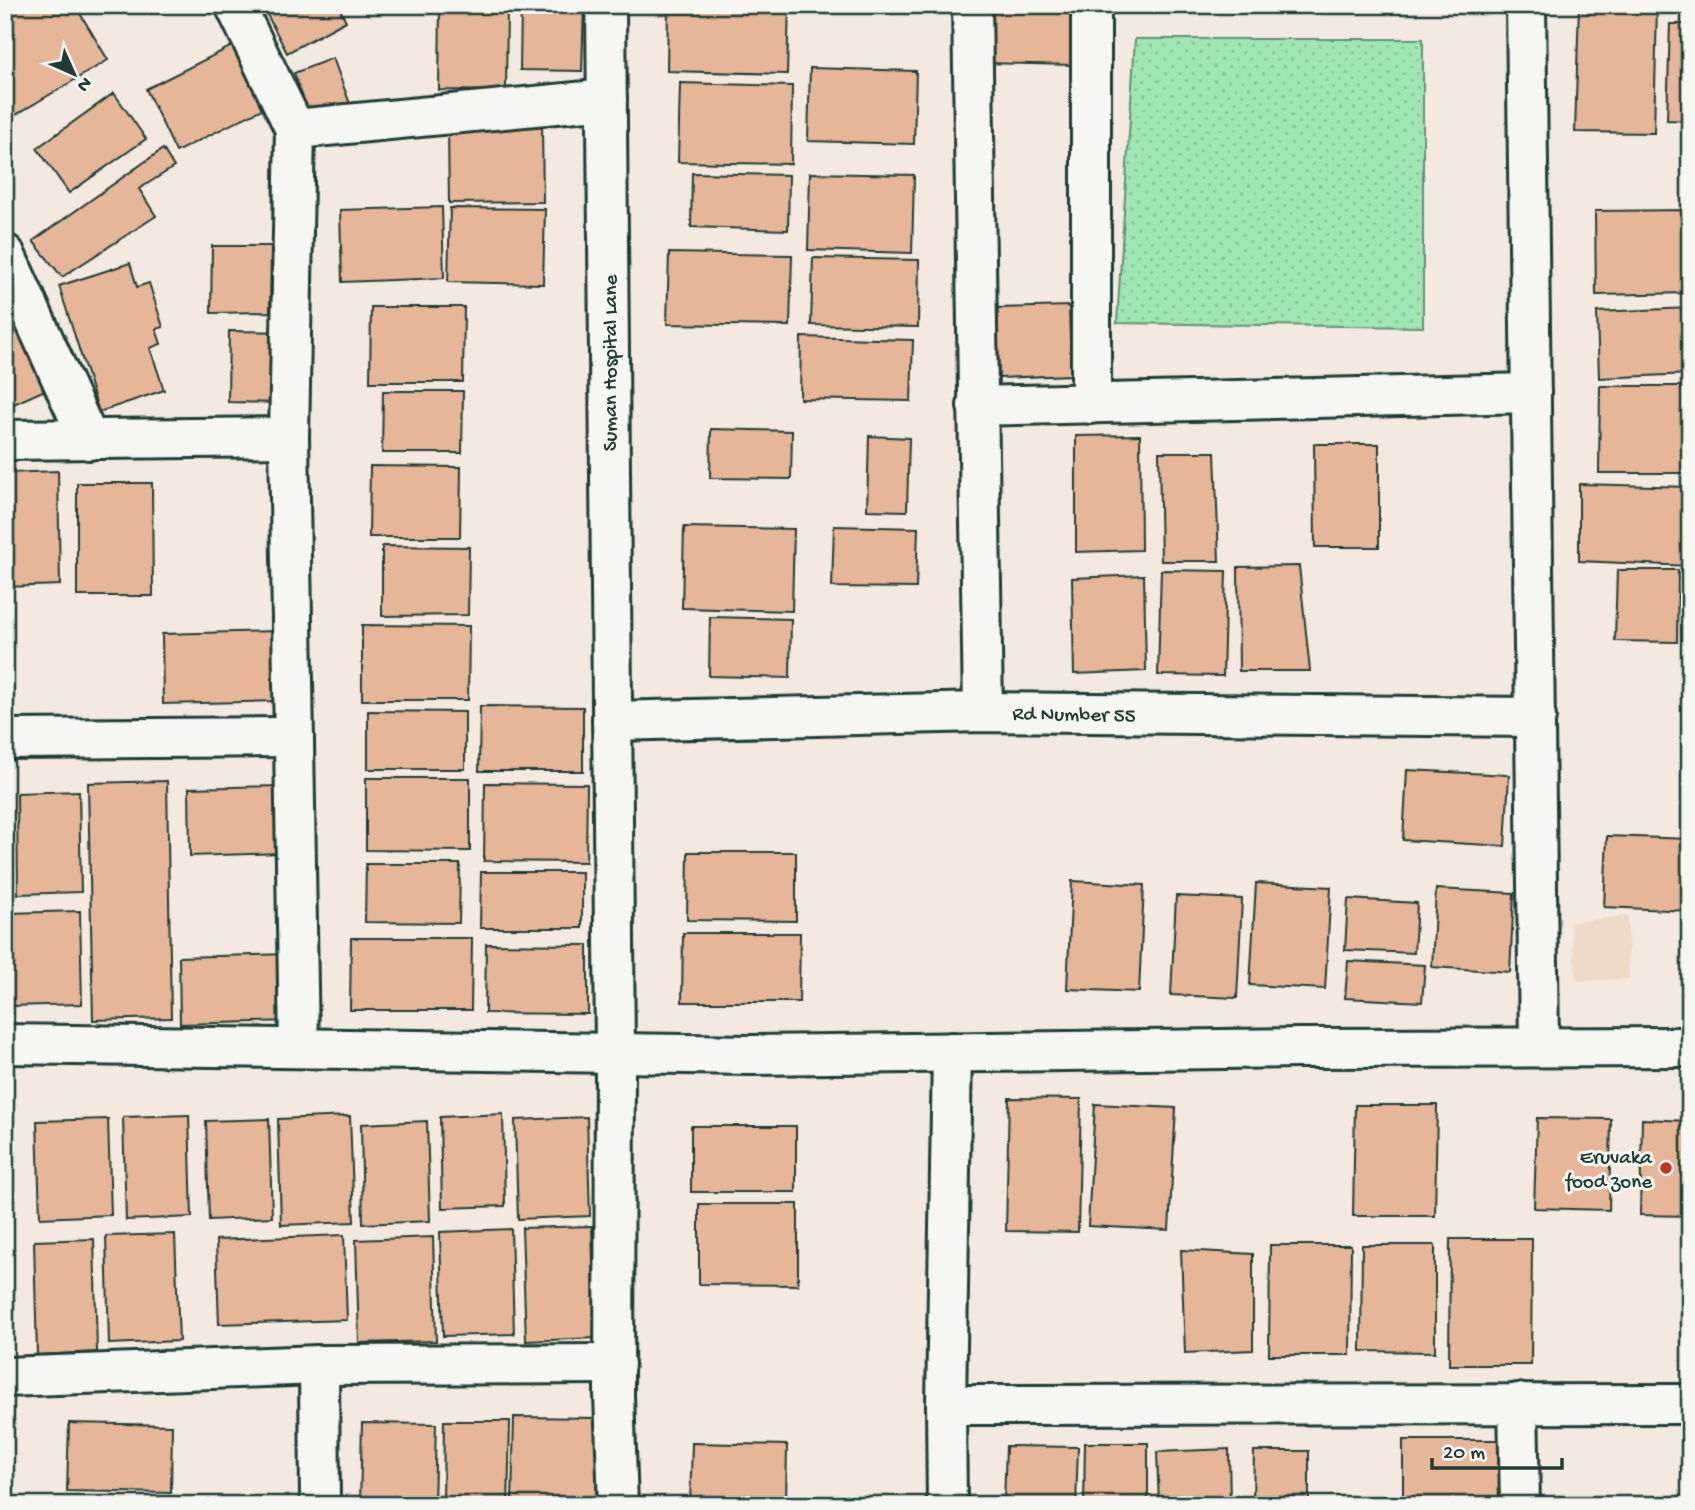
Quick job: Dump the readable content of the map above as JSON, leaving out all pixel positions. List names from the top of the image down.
{
  "streets": {
    "street": ["Suman Hospital Lane", "Rd Number 55"]
  },
  "crossings": [
    ["Suman Hospital Lane", "Rd Number 55"]
  ],
  "places": ["Eruvaka food zone"],
  "scale_bar": "20 m",
  "north": "bottom right"
}
